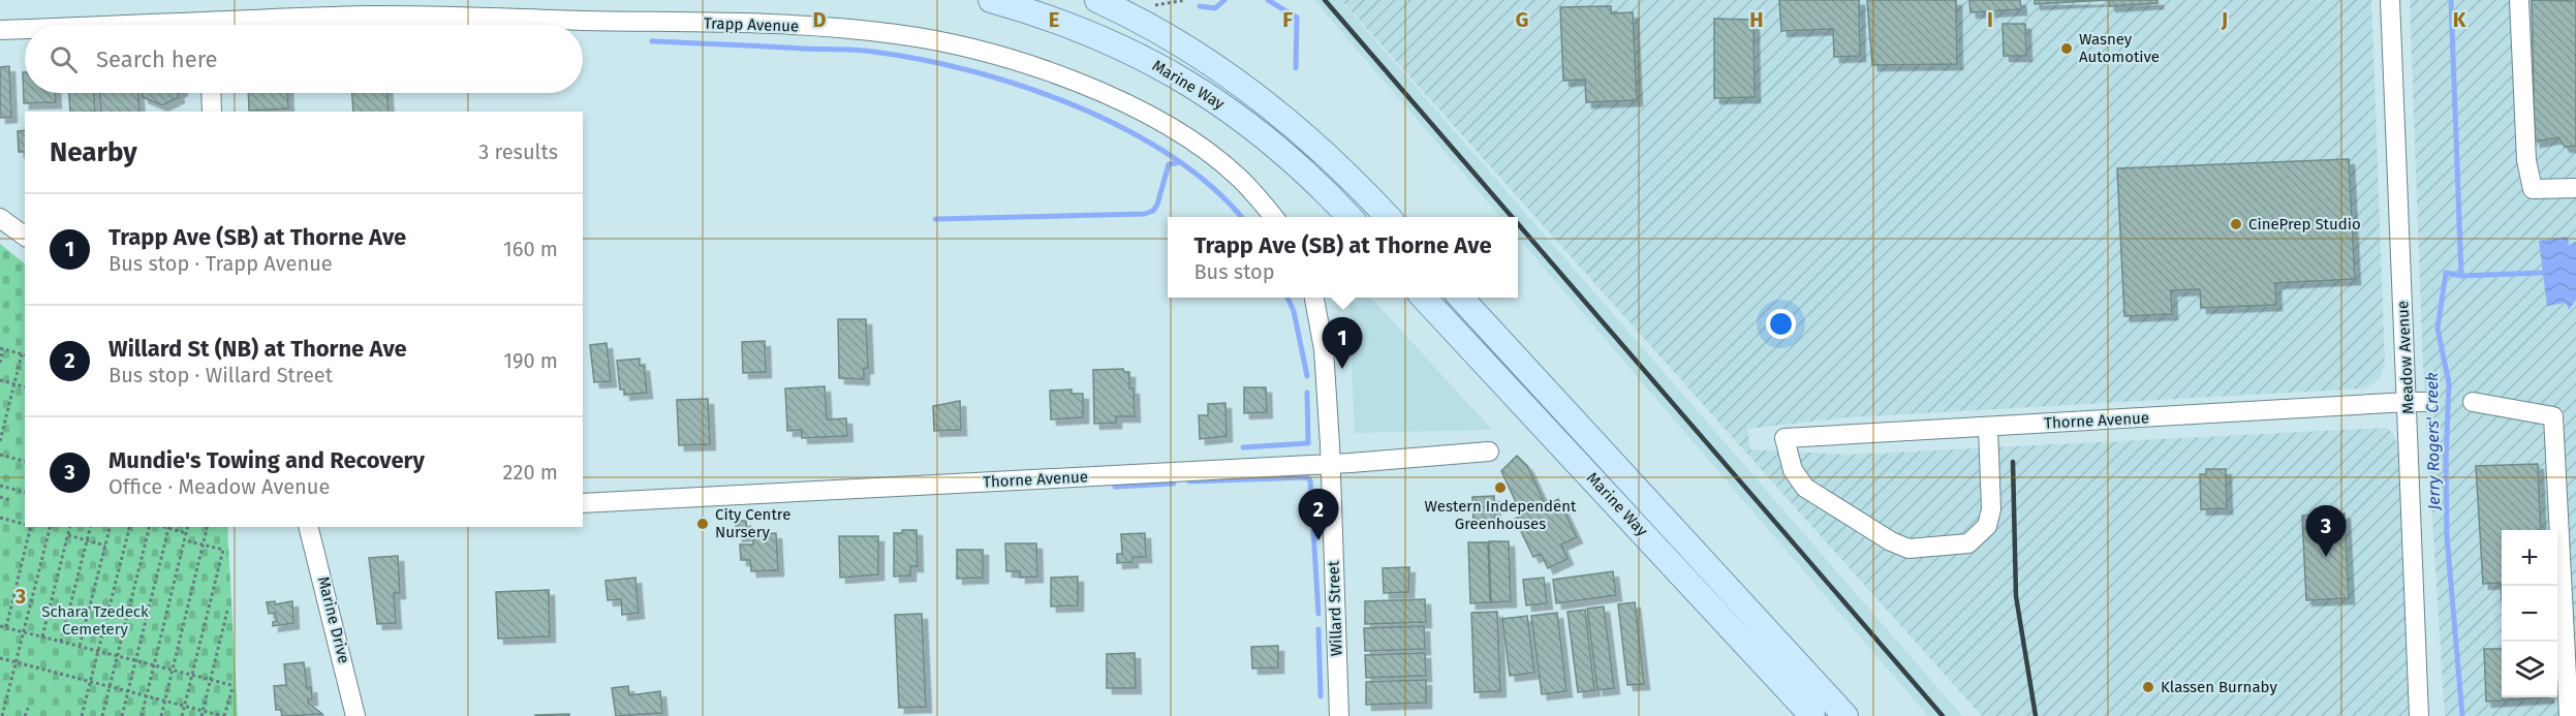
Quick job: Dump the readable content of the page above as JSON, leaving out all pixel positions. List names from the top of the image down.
{
  "streets": {
    "main road": ["Marine Way"],
    "street": [
      "Trapp Avenue",
      "Meadow Avenue",
      "Thorne Avenue",
      "Willard Street",
      "Marine Drive"
    ]
  },
  "crossings": [
    ["Meadow Avenue", "Thorne Avenue"],
    ["Thorne Avenue", "Willard Street"]
  ],
  "water": ["Jerry Rogers' Creek"],
  "parks": ["Schara Tzedeck Cemetery"],
  "places": [
    "Wasney Automotive",
    "CinePrep Studio",
    "Western Independent Greenhouses",
    "City Centre Nursery",
    "Klassen Burnaby"
  ],
  "page": {
    "search": "Search here",
    "heading": ["Nearby", "3 results"],
    "list": [
      {
        "mark": "1",
        "name": "Trapp Ave (SB) at Thorne Ave",
        "note": "Bus stop · Trapp Avenue",
        "value": "160 m"
      },
      {
        "mark": "2",
        "name": "Willard St (NB) at Thorne Ave",
        "note": "Bus stop · Willard Street",
        "value": "190 m"
      },
      {
        "mark": "3",
        "name": "Mundie's Towing and Recovery",
        "note": "Office · Meadow Avenue",
        "value": "220 m"
      }
    ],
    "popup": ["Trapp Ave (SB) at Thorne Ave", "Bus stop"],
    "pins": ["1", "2", "3"],
    "map_buttons": ["+", "−"]
  },
  "grid": {
    "columns": [
      "D",
      "E",
      "F",
      "G",
      "H",
      "I",
      "J",
      "K"
    ],
    "rows": ["3"]
  }
}
